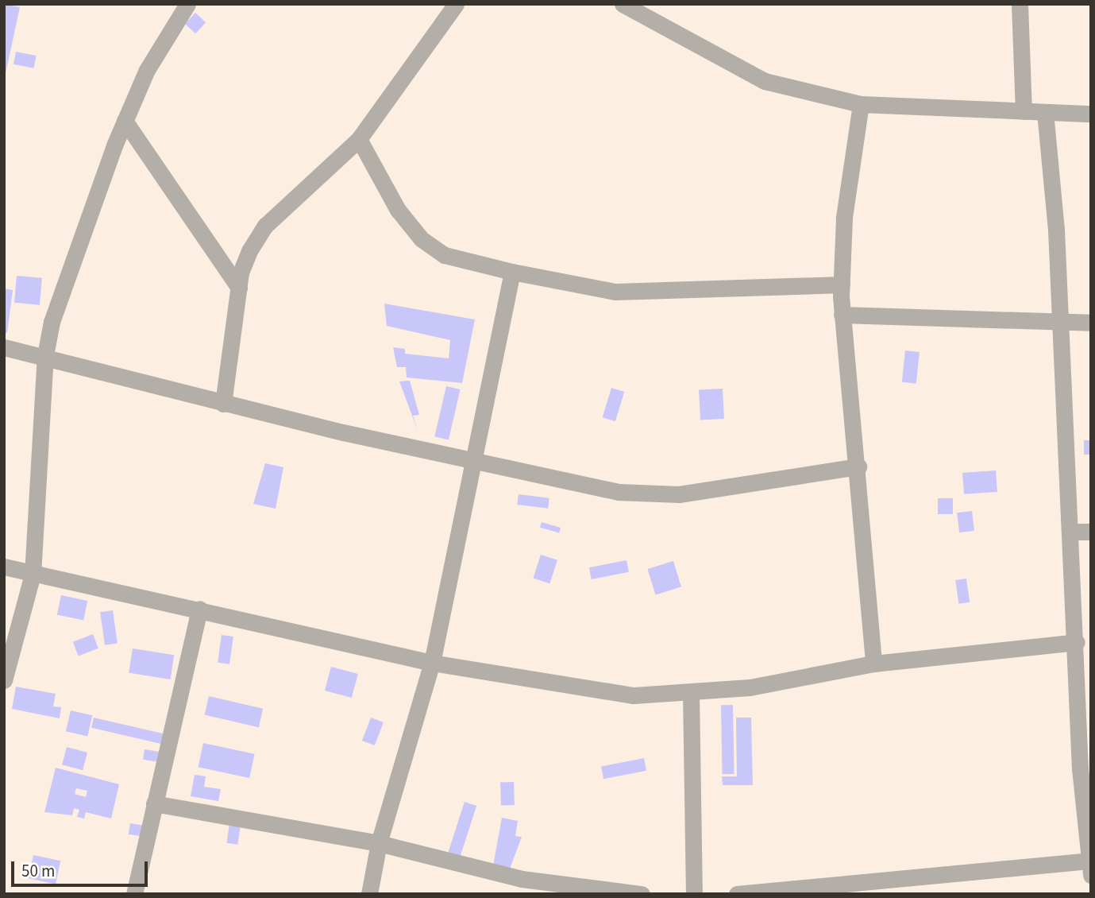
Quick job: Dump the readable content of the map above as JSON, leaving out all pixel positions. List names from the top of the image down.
{
  "scale_bar": "50 m"
}
